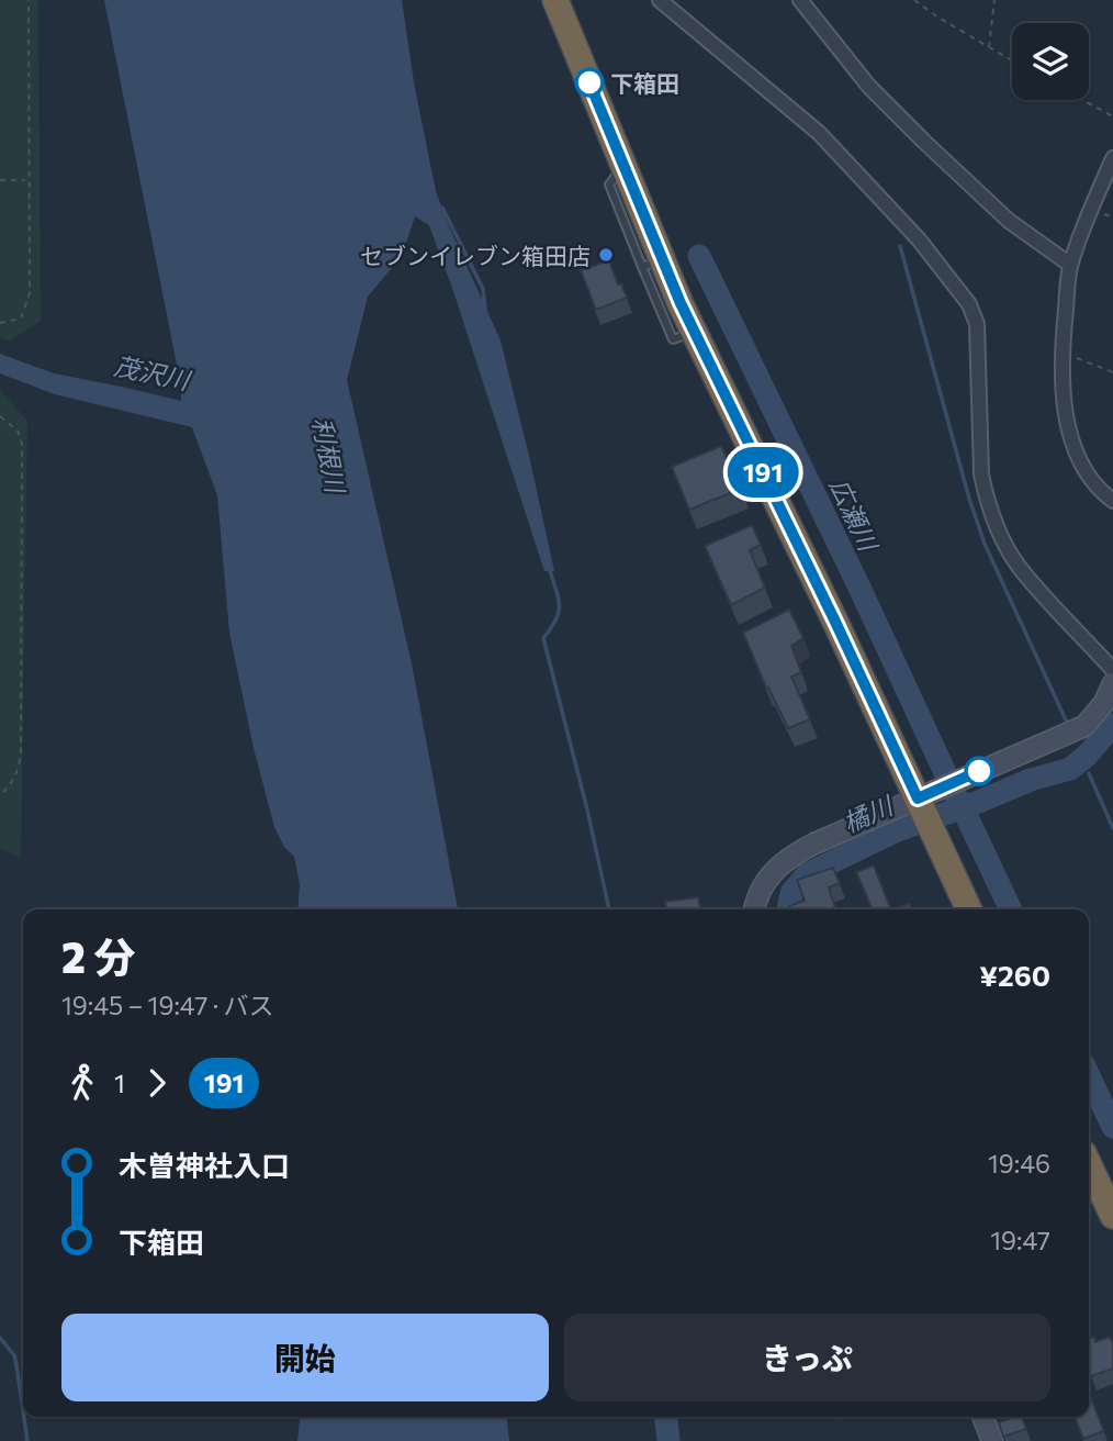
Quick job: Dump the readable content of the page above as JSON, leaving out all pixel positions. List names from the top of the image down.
{
  "water": [
    "茂沢川",
    "利根川",
    "広瀬川",
    "橘川"
  ],
  "places": ["下箱田", "セブンイレブン箱田店"],
  "lines": ["bus line 191"],
  "page": {
    "on_map": "191",
    "heading": ["2 分", "19:45 – 19:47 · バス", "¥260"],
    "legs": ["1", "191"],
    "list": [
      {
        "name": "木曽神社入口",
        "value": "19:46"
      },
      {
        "name": "下箱田",
        "value": "19:47"
      }
    ],
    "buttons": ["開始", "きっぷ"]
  }
}
